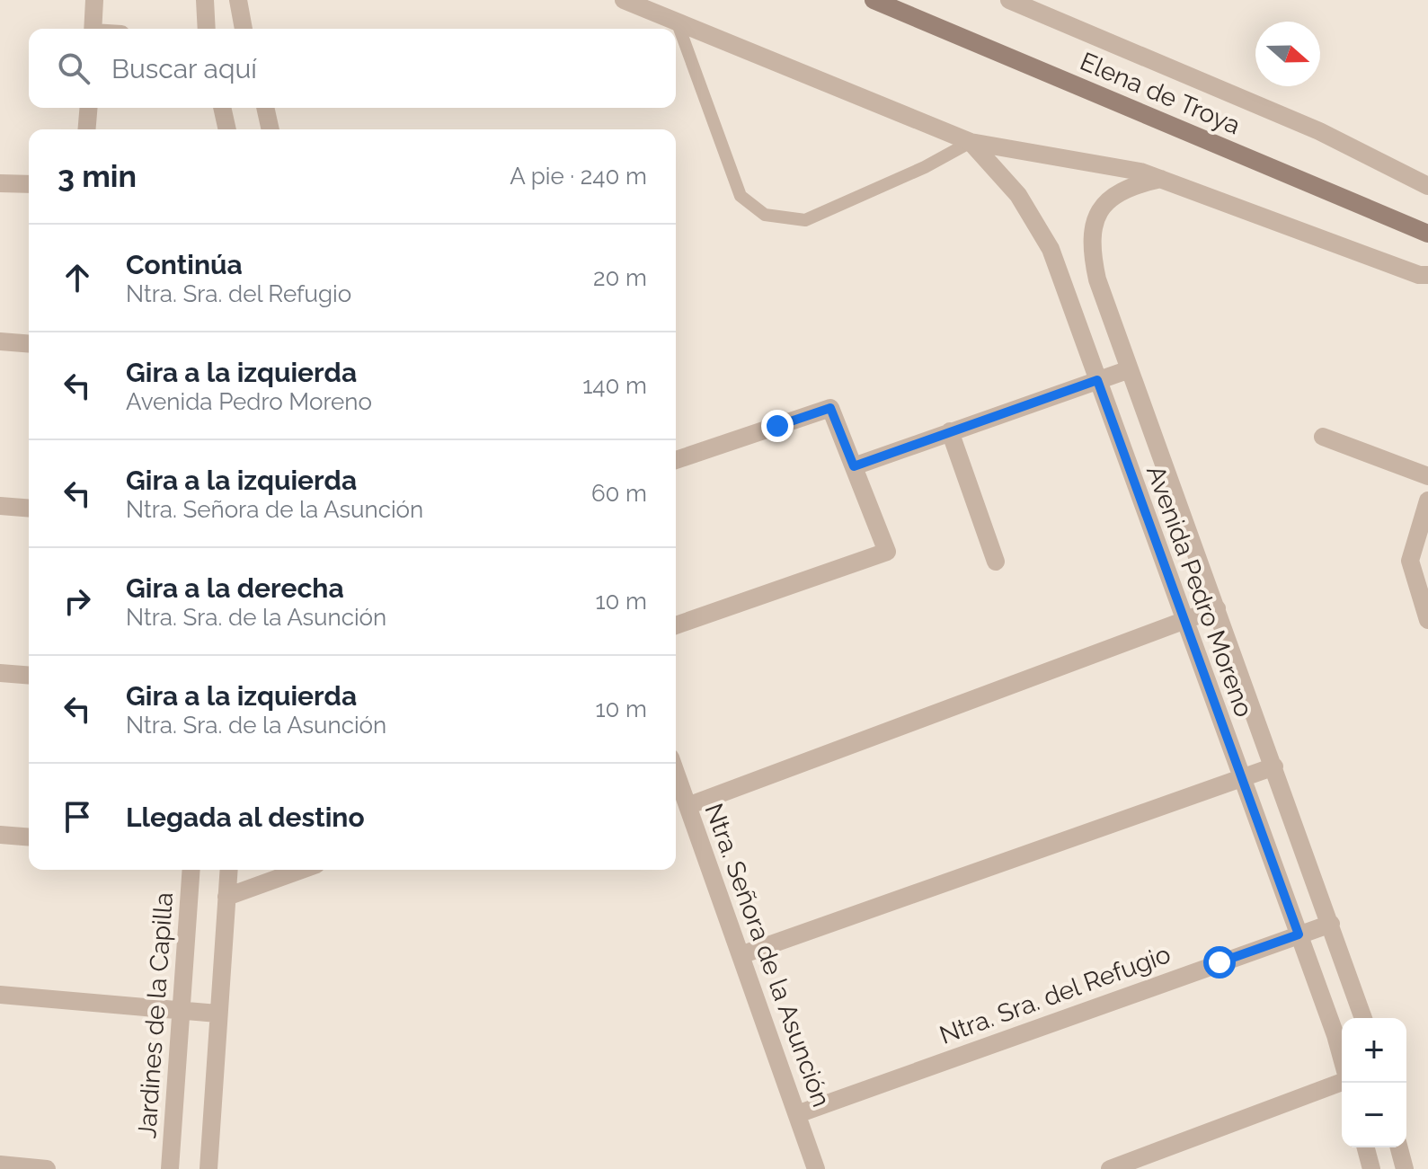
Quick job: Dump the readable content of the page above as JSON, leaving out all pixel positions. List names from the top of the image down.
{
  "streets": {
    "main road": ["Elena de Troya"],
    "street": [
      "Avenida Pedro Moreno",
      "Ntra. Señora de la Asunción",
      "Ntra. Sra. del Refugio",
      "Jardines de la Capilla"
    ]
  },
  "crossings": [
    ["Avenida Pedro Moreno", "Ntra. Sra. del Refugio"],
    ["Ntra. Señora de la Asunción", "Ntra. Sra. del Refugio"]
  ],
  "north": "right",
  "page": {
    "search": "Buscar aquí",
    "heading": ["3 min", "A pie · 240 m"],
    "list": [
      ["Continúa", "Ntra. Sra. del Refugio", "20 m"],
      ["Gira a la izquierda", "Avenida Pedro Moreno", "140 m"],
      ["Gira a la izquierda", "Ntra. Señora de la Asunción", "60 m"],
      ["Gira a la derecha", "Ntra. Sra. de la Asunción", "10 m"],
      ["Gira a la izquierda", "Ntra. Sra. de la Asunción", "10 m"],
      "Llegada al destino"
    ],
    "map_buttons": ["+", "−"]
  }
}
